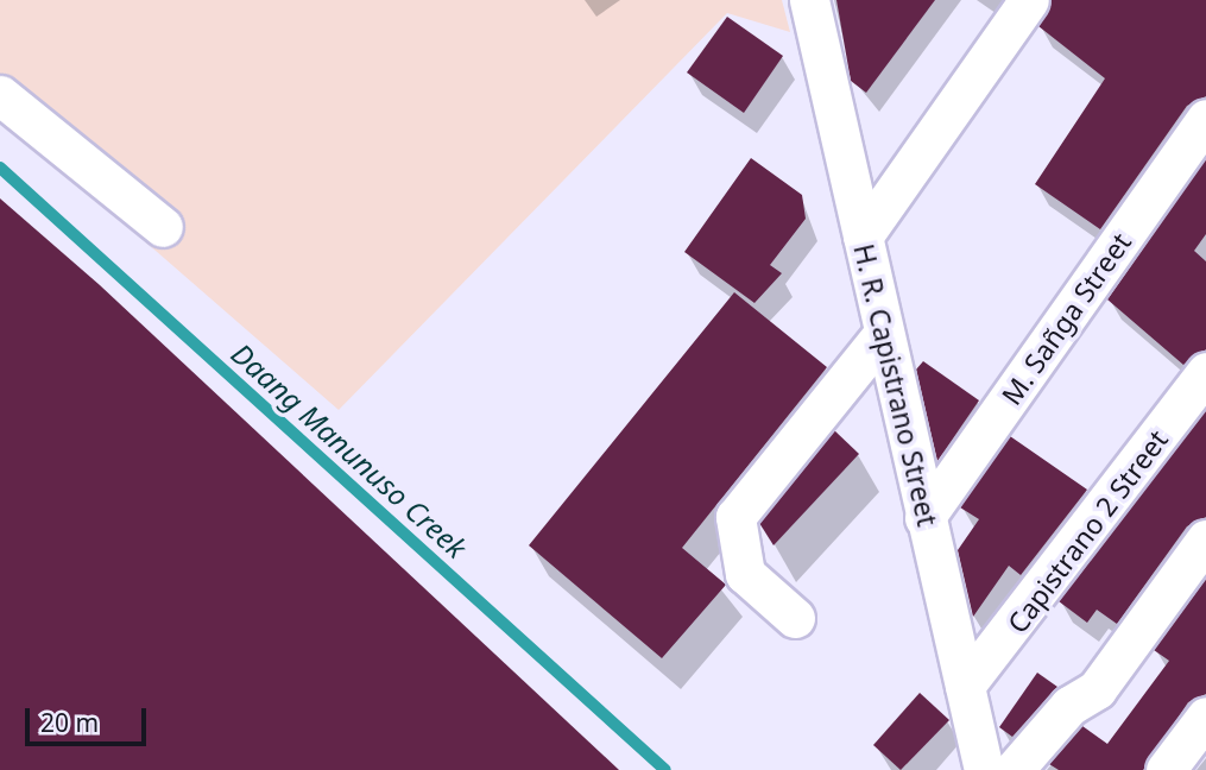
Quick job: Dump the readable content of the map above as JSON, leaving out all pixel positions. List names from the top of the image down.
{
  "streets": {
    "street": ["M. Sañga Street", "H. R. Capistrano Street", "Capistrano 2 Street"]
  },
  "crossings": [
    ["M. Sañga Street", "H. R. Capistrano Street"],
    ["H. R. Capistrano Street", "Capistrano 2 Street"]
  ],
  "water": ["Daang Manunuso Creek"],
  "scale_bar": "20 m"
}
